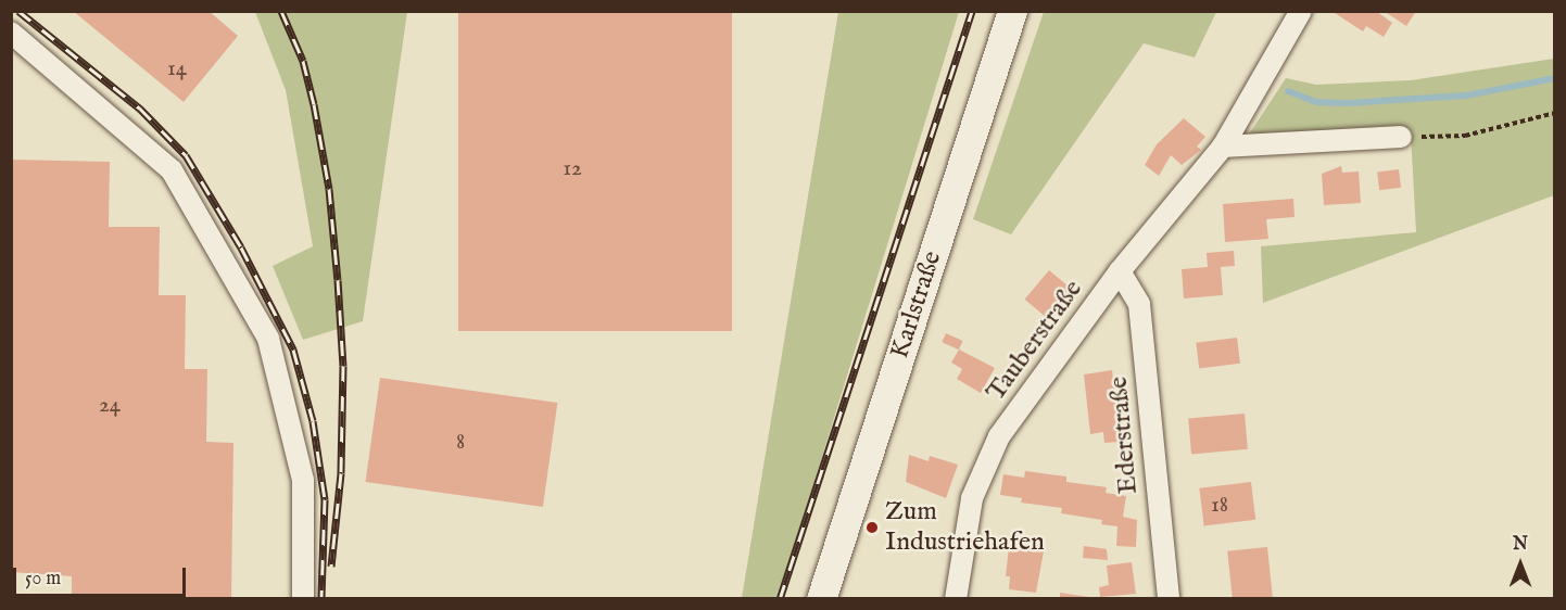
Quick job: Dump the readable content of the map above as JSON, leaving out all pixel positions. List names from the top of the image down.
{
  "streets": {
    "street": ["Karlstraße", "Tauberstraße", "Ederstraße"]
  },
  "crossings": [
    ["Tauberstraße", "Ederstraße"]
  ],
  "places": ["Zum Industriehafen"],
  "house_numbers": [
    "14",
    "12",
    "24",
    "8",
    "18"
  ],
  "scale_bar": "50 m",
  "north": "top"
}
